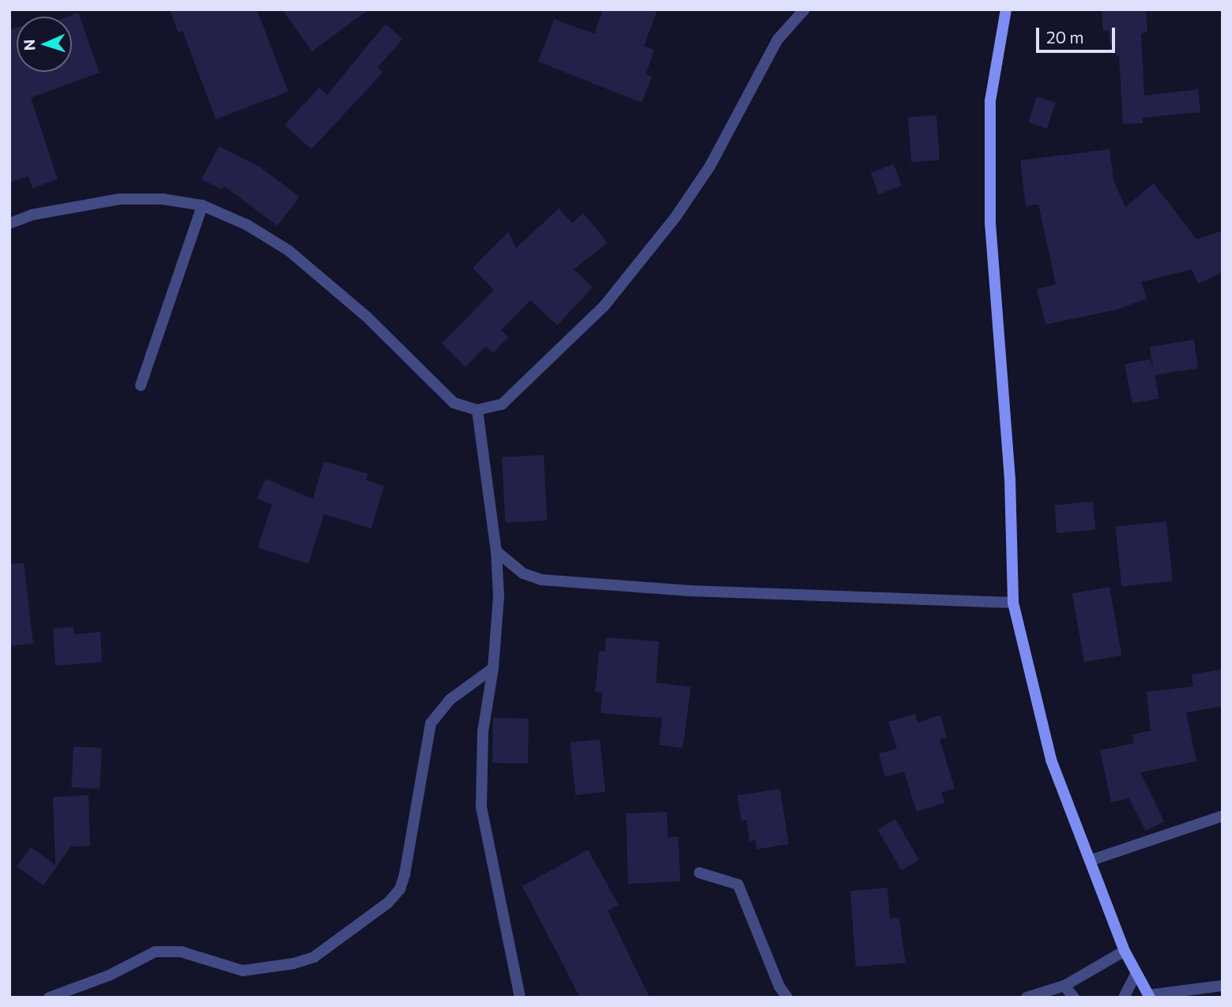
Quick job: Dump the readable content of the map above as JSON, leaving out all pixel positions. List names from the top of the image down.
{
  "scale_bar": "20 m",
  "north": "left"
}
